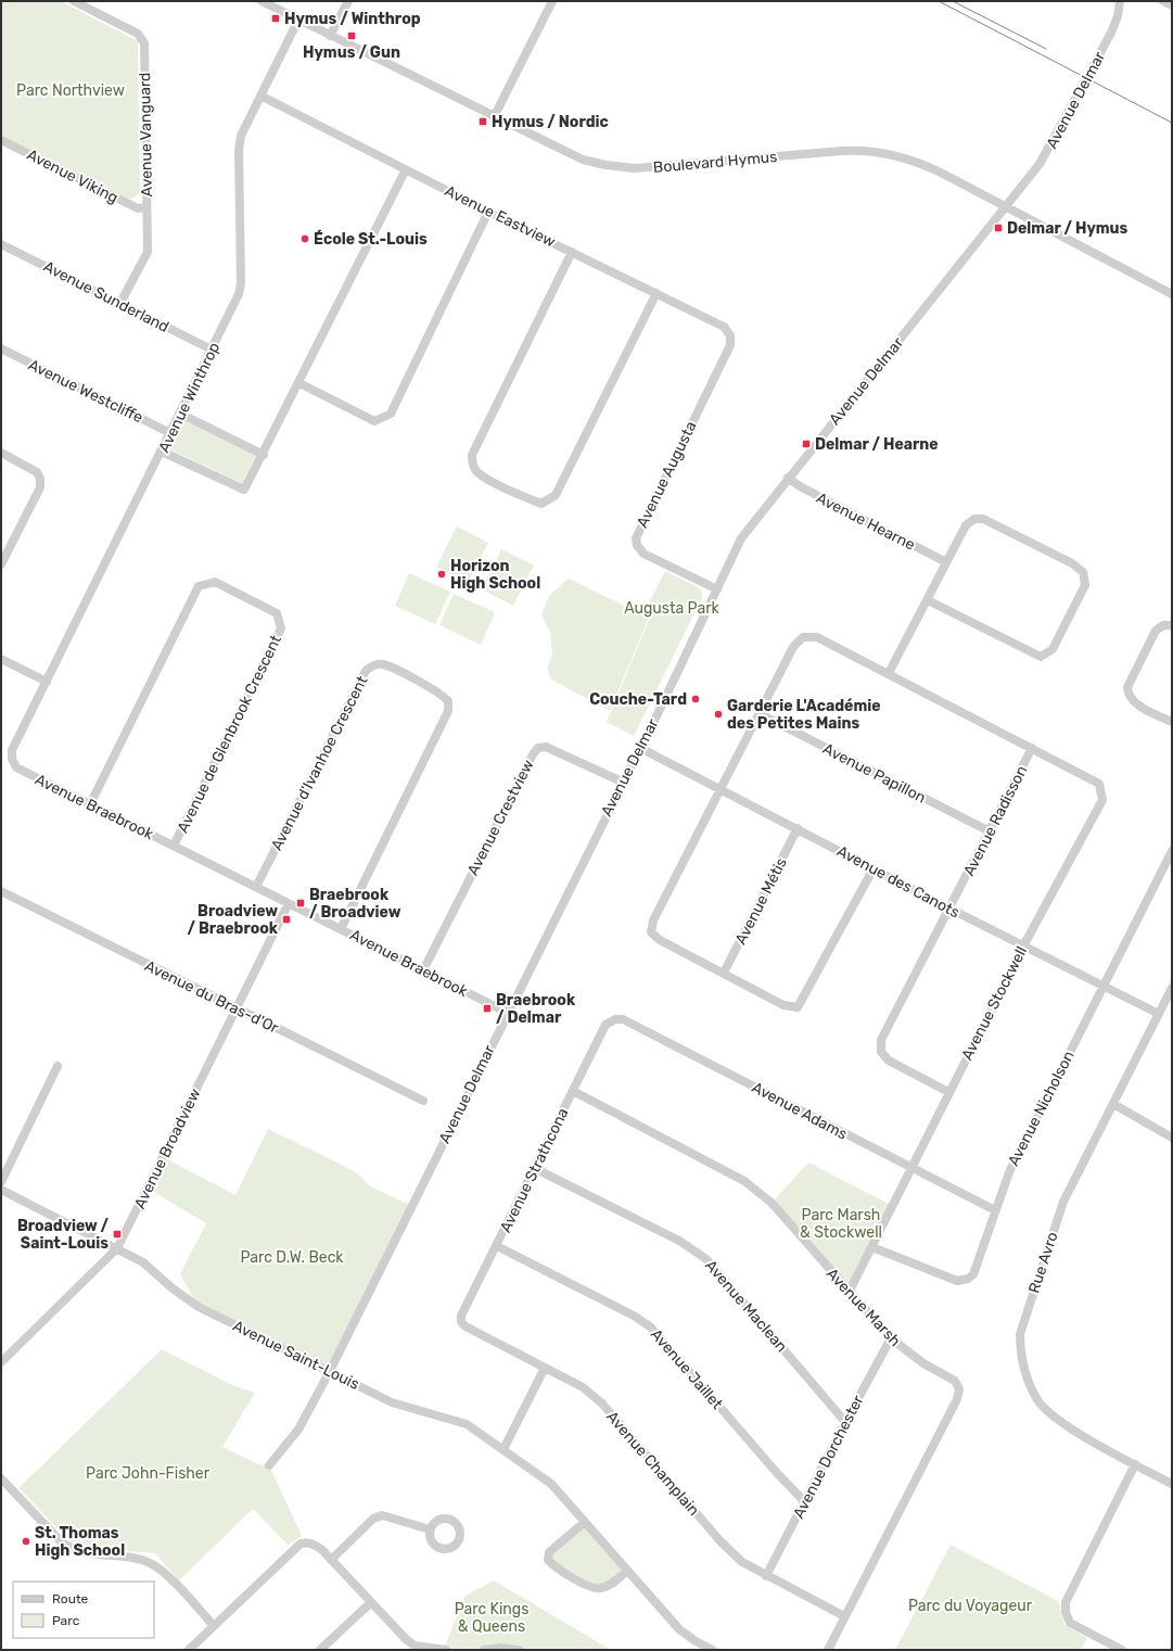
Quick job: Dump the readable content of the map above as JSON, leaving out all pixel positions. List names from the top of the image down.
{
  "streets": {
    "street": [
      "Avenue Delmar",
      "Avenue Vanguard",
      "Boulevard Hymus",
      "Avenue Viking",
      "Avenue Eastview",
      "Avenue Sunderland",
      "Avenue Westcliffe",
      "Avenue Winthrop",
      "Avenue Augusta",
      "Avenue Hearne",
      "Avenue de Glenbrook Crescent",
      "Avenue d'Ivanhoe Crescent",
      "Avenue Papillon",
      "Avenue Braebrook",
      "Avenue Crestview",
      "Avenue Radisson",
      "Avenue des Canots",
      "Avenue Métis",
      "Avenue du Bras-d'Or",
      "Avenue Stockwell",
      "Avenue Nicholson",
      "Avenue Adams",
      "Avenue Broadview",
      "Avenue Strathcona",
      "Rue Avro",
      "Avenue Maclean",
      "Avenue Marsh",
      "Avenue Saint-Louis",
      "Avenue Jaillet",
      "Avenue Dorchester",
      "Avenue Champlain"
    ]
  },
  "crossings": [
    ["Avenue Delmar", "Boulevard Hymus"],
    ["Avenue Delmar", "Avenue Augusta"],
    ["Avenue Delmar", "Avenue Hearne"],
    ["Avenue Delmar", "Avenue Braebrook"],
    ["Avenue Delmar", "Avenue Crestview"],
    ["Avenue Delmar", "Avenue des Canots"],
    ["Avenue Delmar", "Avenue Saint-Louis"],
    ["Avenue Vanguard", "Avenue Viking"],
    ["Avenue Vanguard", "Avenue Sunderland"],
    ["Boulevard Hymus", "Avenue Winthrop"],
    ["Avenue Eastview", "Avenue Winthrop"],
    ["Avenue Eastview", "Avenue Augusta"],
    ["Avenue Sunderland", "Avenue Winthrop"],
    ["Avenue Westcliffe", "Avenue Winthrop"],
    ["Avenue Winthrop", "Avenue Braebrook"],
    ["Avenue de Glenbrook Crescent", "Avenue Braebrook"],
    ["Avenue d'Ivanhoe Crescent", "Avenue Braebrook"],
    ["Avenue Papillon", "Avenue Radisson"],
    ["Avenue Braebrook", "Avenue Crestview"],
    ["Avenue Braebrook", "Avenue Broadview"],
    ["Avenue Radisson", "Avenue des Canots"],
    ["Avenue Radisson", "Avenue Stockwell"],
    ["Avenue des Canots", "Avenue Métis"],
    ["Avenue des Canots", "Avenue Stockwell"],
    ["Avenue des Canots", "Avenue Nicholson"],
    ["Avenue des Canots", "Rue Avro"],
    ["Avenue du Bras-d'Or", "Avenue Broadview"],
    ["Avenue Stockwell", "Avenue Nicholson"],
    ["Avenue Stockwell", "Avenue Adams"],
    ["Avenue Stockwell", "Avenue Marsh"],
    ["Avenue Nicholson", "Avenue Adams"],
    ["Avenue Adams", "Avenue Strathcona"],
    ["Avenue Broadview", "Avenue Saint-Louis"],
    ["Avenue Strathcona", "Avenue Maclean"],
    ["Avenue Strathcona", "Avenue Marsh"],
    ["Avenue Strathcona", "Avenue Jaillet"],
    ["Avenue Strathcona", "Avenue Champlain"],
    ["Avenue Maclean", "Avenue Dorchester"],
    ["Avenue Marsh", "Avenue Dorchester"],
    ["Avenue Marsh", "Avenue Champlain"],
    ["Avenue Jaillet", "Avenue Dorchester"],
    ["Avenue Dorchester", "Avenue Champlain"]
  ],
  "parks": [
    "Parc Northview",
    "Augusta Park",
    "Parc Marsh & Stockwell",
    "Parc D.W. Beck",
    "Parc John-Fisher",
    "Parc du Voyageur",
    "Parc Kings & Queens"
  ],
  "places": {
    "transit": [
      "Hymus / Winthrop",
      "Hymus / Gun",
      "Hymus / Nordic",
      "Delmar / Hymus",
      "Delmar / Hearne",
      "Braebrook / Broadview",
      "Broadview / Braebrook",
      "Braebrook / Delmar",
      "Broadview / Saint-Louis"
    ],
    "other": [
      "École St.-Louis",
      "Horizon High School",
      "Couche-Tard",
      "Garderie L'Académie des Petites Mains",
      "St. Thomas High School"
    ]
  },
  "legend": ["Route", "Parc"]
}
